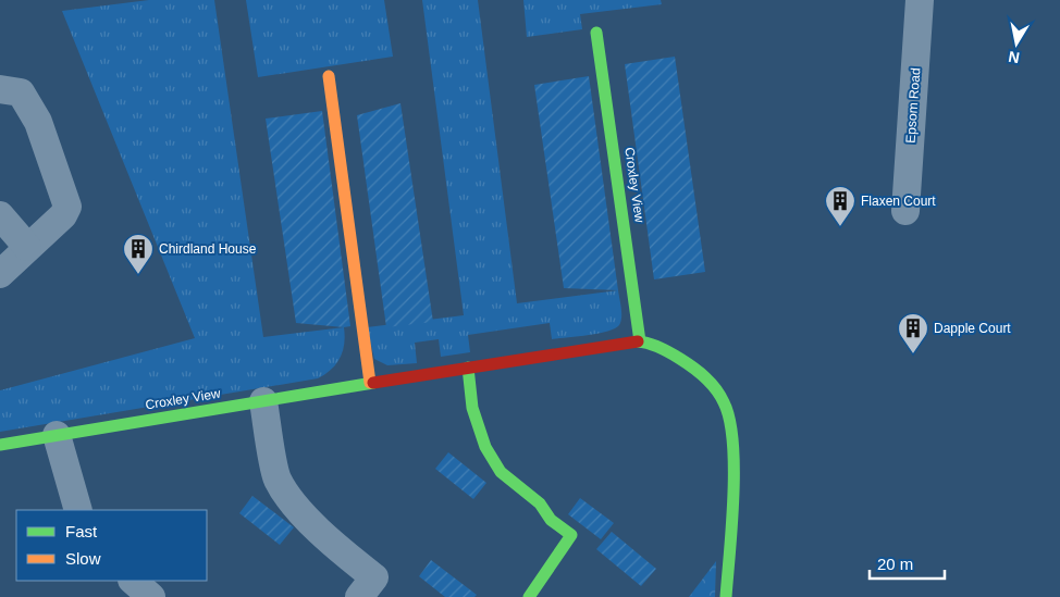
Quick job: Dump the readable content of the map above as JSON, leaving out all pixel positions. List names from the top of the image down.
{
  "streets": {
    "street": ["Epsom Road", "Croxley View"]
  },
  "places": {
    "building": ["Flaxen Court", "Chirdland House", "Dapple Court"]
  },
  "legend": ["Fast", "Slow"],
  "scale_bar": "20 m",
  "north": "bottom"
}
